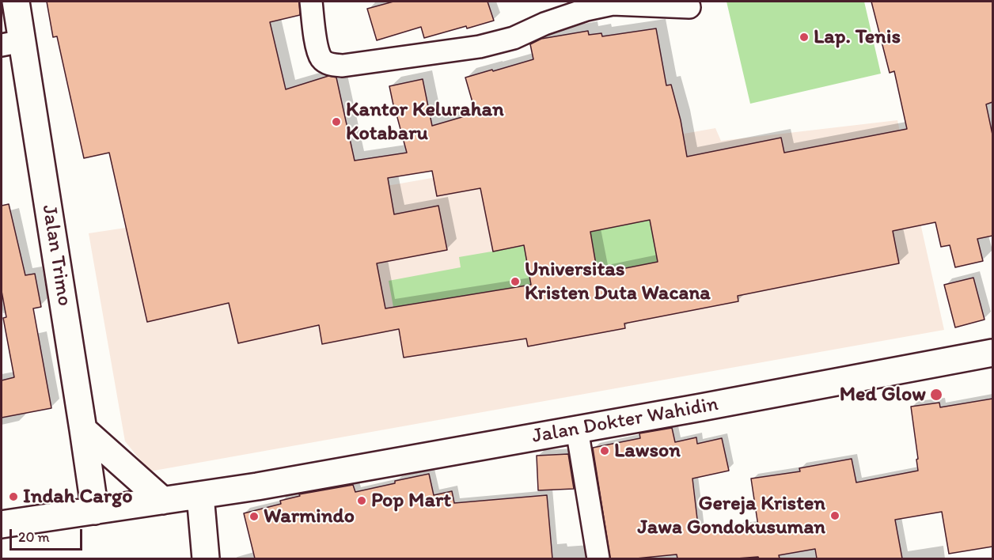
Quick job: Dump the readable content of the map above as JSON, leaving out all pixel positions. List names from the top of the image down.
{
  "streets": {
    "main road": ["Jalan Trimo", "Jalan Dokter Wahidin"]
  },
  "crossings": [
    ["Jalan Trimo", "Jalan Dokter Wahidin"]
  ],
  "places": [
    "Lap. Tenis",
    "Kantor Kelurahan Kotabaru",
    "Universitas Kristen Duta Wacana",
    "Med Glow",
    "Lawson",
    "Indah Cargo",
    "Pop Mart",
    "Gereja Kristen Jawa Gondokusuman",
    "Warmindo"
  ],
  "scale_bar": "20 m"
}
